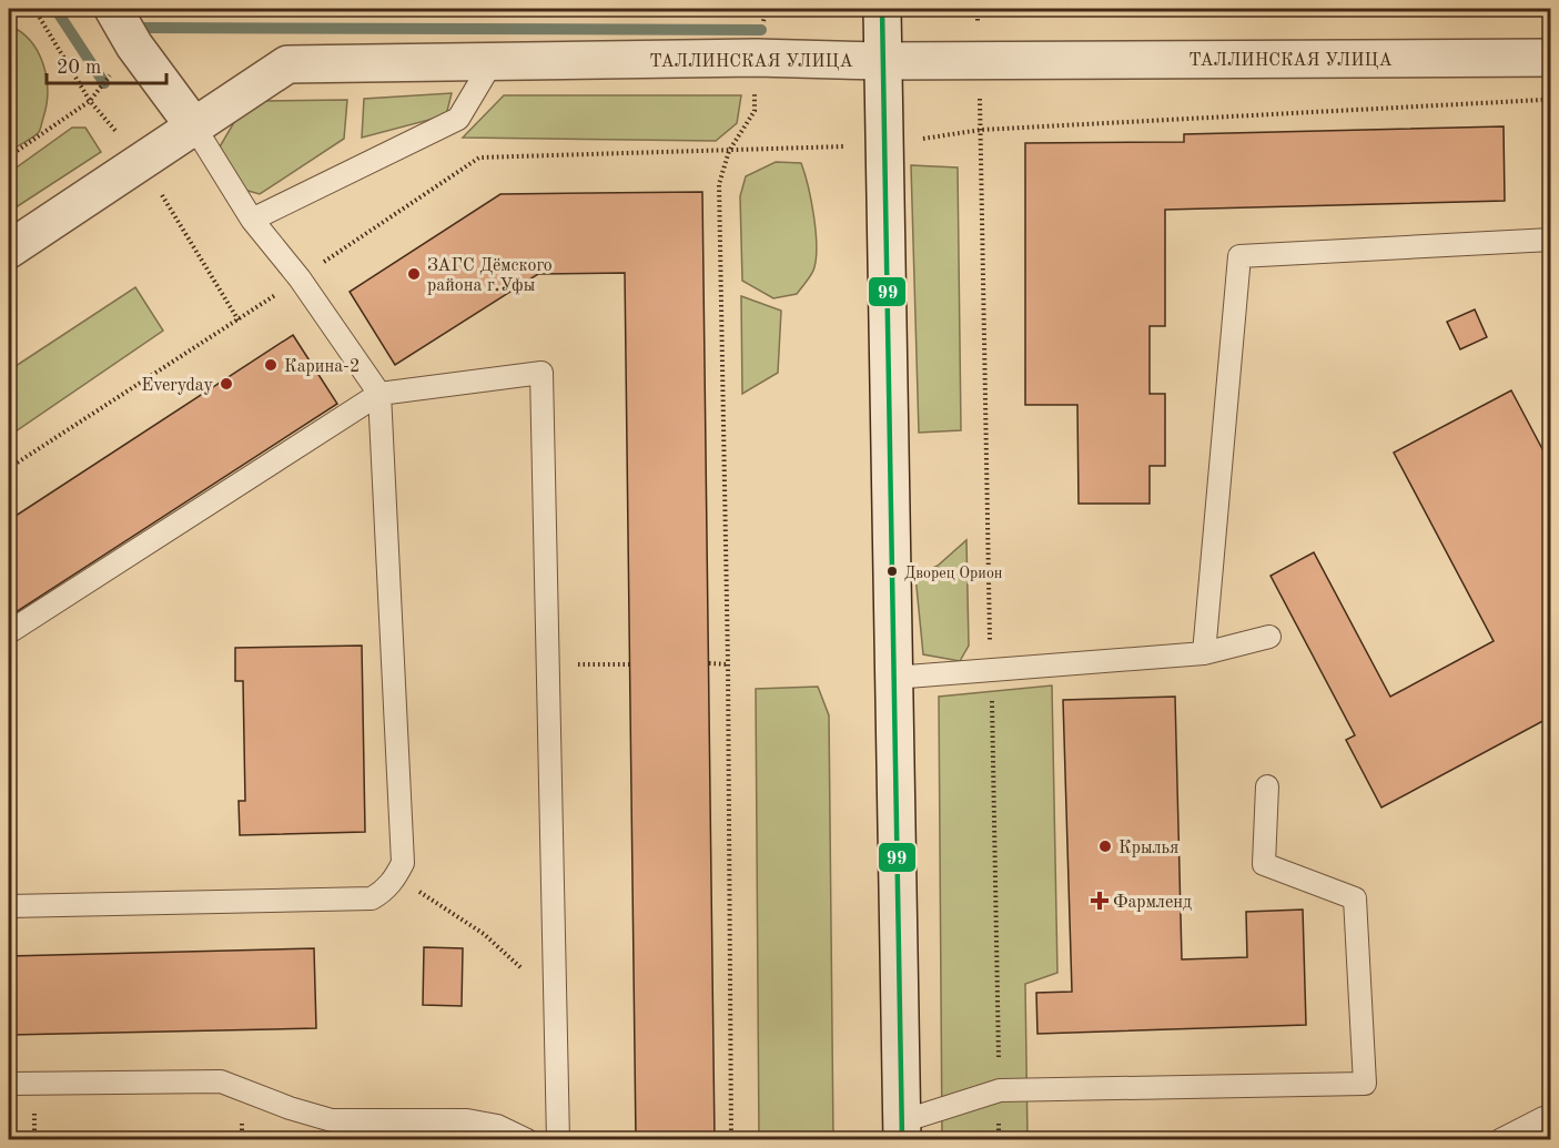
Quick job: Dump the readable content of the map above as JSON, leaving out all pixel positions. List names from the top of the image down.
{
  "streets": {
    "street": ["ТАЛЛИНСКАЯ УЛИЦА"]
  },
  "places": {
    "other": [
      "ЗАГС Дёмского района г.Уфы",
      "Карина-2",
      "Everyday",
      "Дворец Орион",
      "Крылья"
    ],
    "health": ["Фармленд"]
  },
  "lines": ["transit line 99"],
  "scale_bar": "20 m"
}
